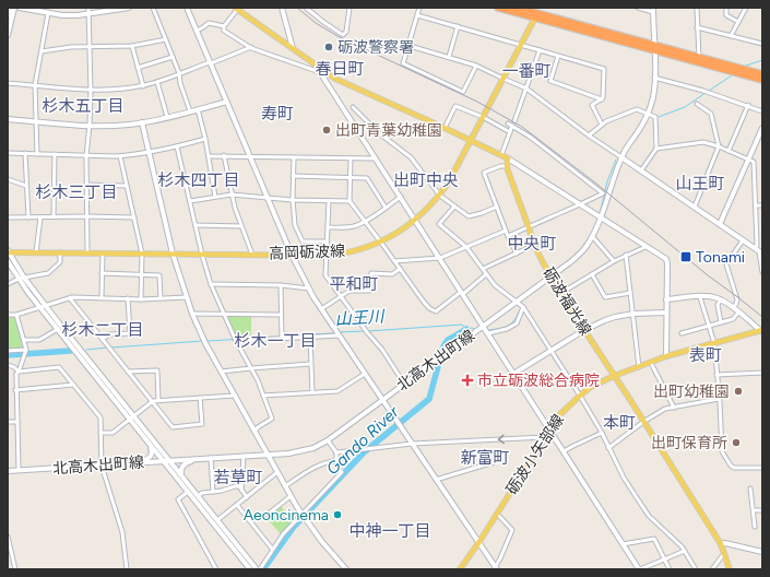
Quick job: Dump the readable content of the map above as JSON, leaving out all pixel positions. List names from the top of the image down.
{
  "streets": {
    "main road": ["高岡砺波線", "砺波福光線", "砺波小矢部線"],
    "street": ["北高木出町線"]
  },
  "crossings": [
    ["砺波福光線", "北高木出町線"],
    ["砺波福光線", "砺波小矢部線"]
  ],
  "districts": [
    "春日町",
    "一番町",
    "杉木五丁目",
    "寿町",
    "杉木四丁目",
    "出町中央",
    "山王町",
    "杉木三丁目",
    "中央町",
    "平和町",
    "杉木二丁目",
    "杉木一丁目",
    "表町",
    "本町",
    "新富町",
    "若草町",
    "中神一丁目"
  ],
  "water": ["山王川", "Gando River"],
  "places": {
    "other": [
      "砺波警察署",
      "出町青葉幼稚園",
      "出町幼稚園",
      "出町保育所",
      "Aeoncinema"
    ],
    "transit": ["Tonami"],
    "health": ["市立砺波総合病院"]
  }
}
